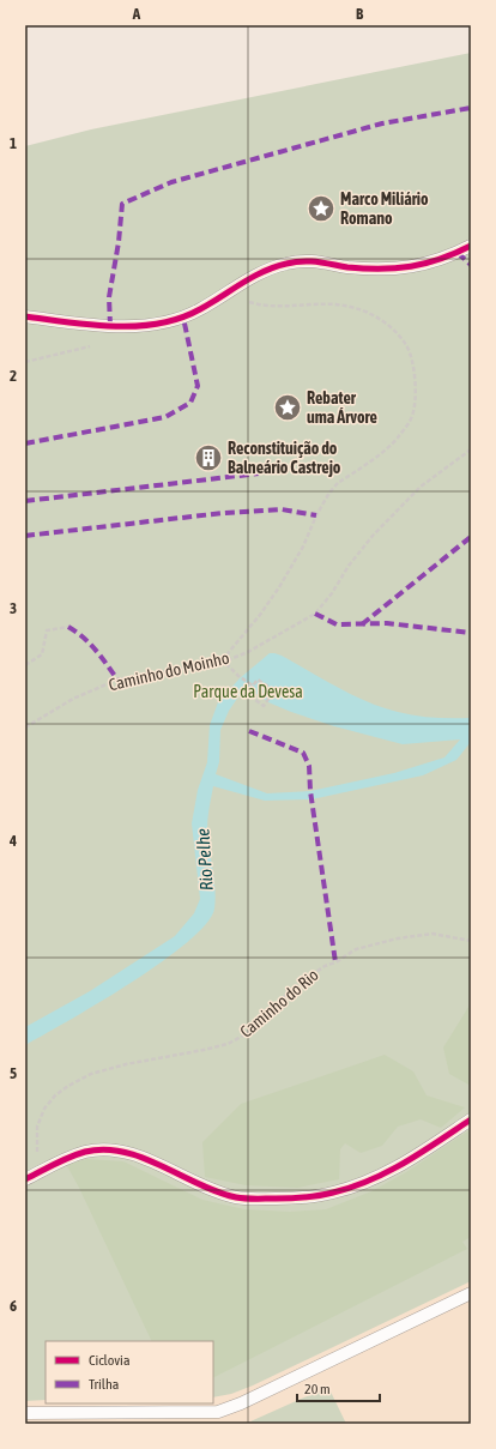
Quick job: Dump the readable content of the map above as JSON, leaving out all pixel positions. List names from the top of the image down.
{
  "streets": {
    "path": ["Caminho do Moinho", "Caminho do Rio"]
  },
  "water": ["Rio Pelhe"],
  "parks": ["Parque da Devesa"],
  "places": {
    "place": ["Marco Miliário Romano", "Rebater uma Árvore"],
    "building": ["Reconstituição do Balneário Castrejo"]
  },
  "legend": ["Ciclovia", "Trilha"],
  "scale_bar": "20 m",
  "grid": {
    "columns": ["A", "B"],
    "rows": [
      "1",
      "2",
      "3",
      "4",
      "5",
      "6"
    ]
  }
}
